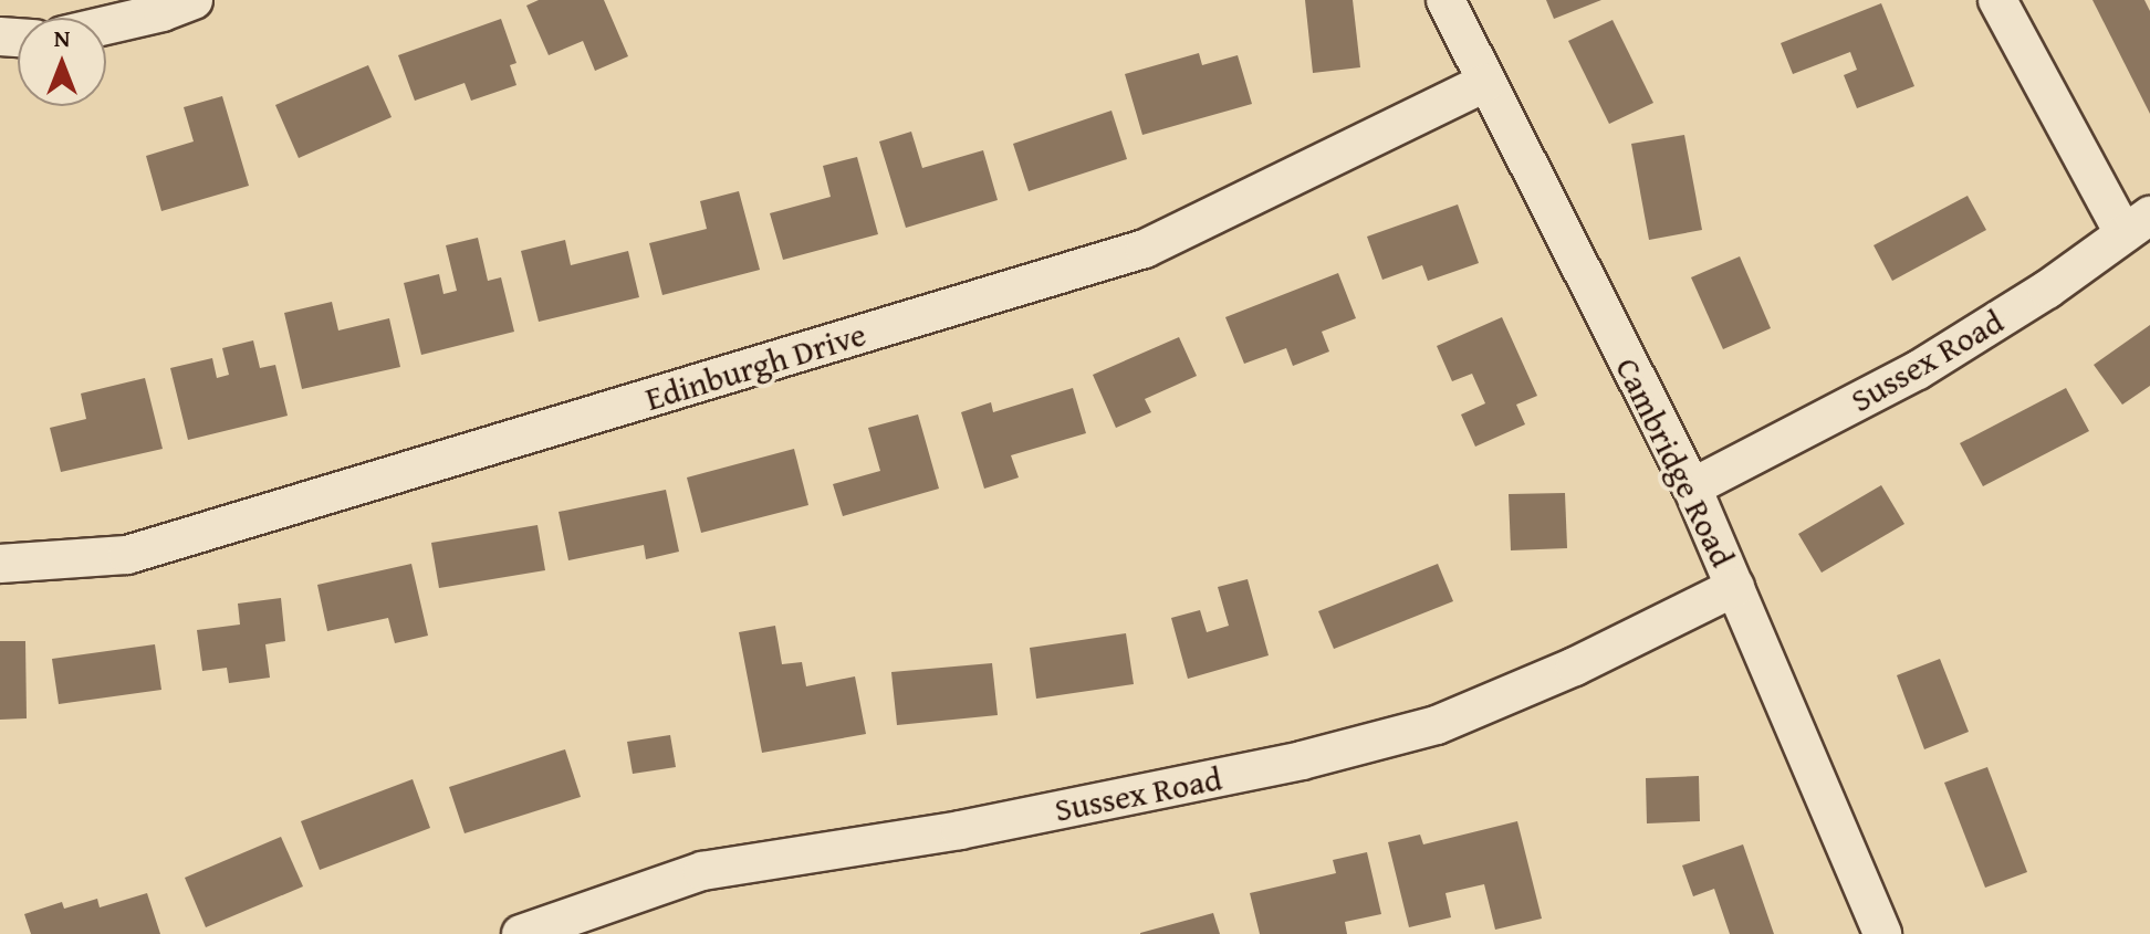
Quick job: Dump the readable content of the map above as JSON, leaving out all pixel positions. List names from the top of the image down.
{
  "streets": {
    "street": ["Sussex Road", "Edinburgh Drive", "Cambridge Road"]
  },
  "crossings": [
    ["Sussex Road", "Cambridge Road"],
    ["Edinburgh Drive", "Cambridge Road"]
  ],
  "north": "top"
}
